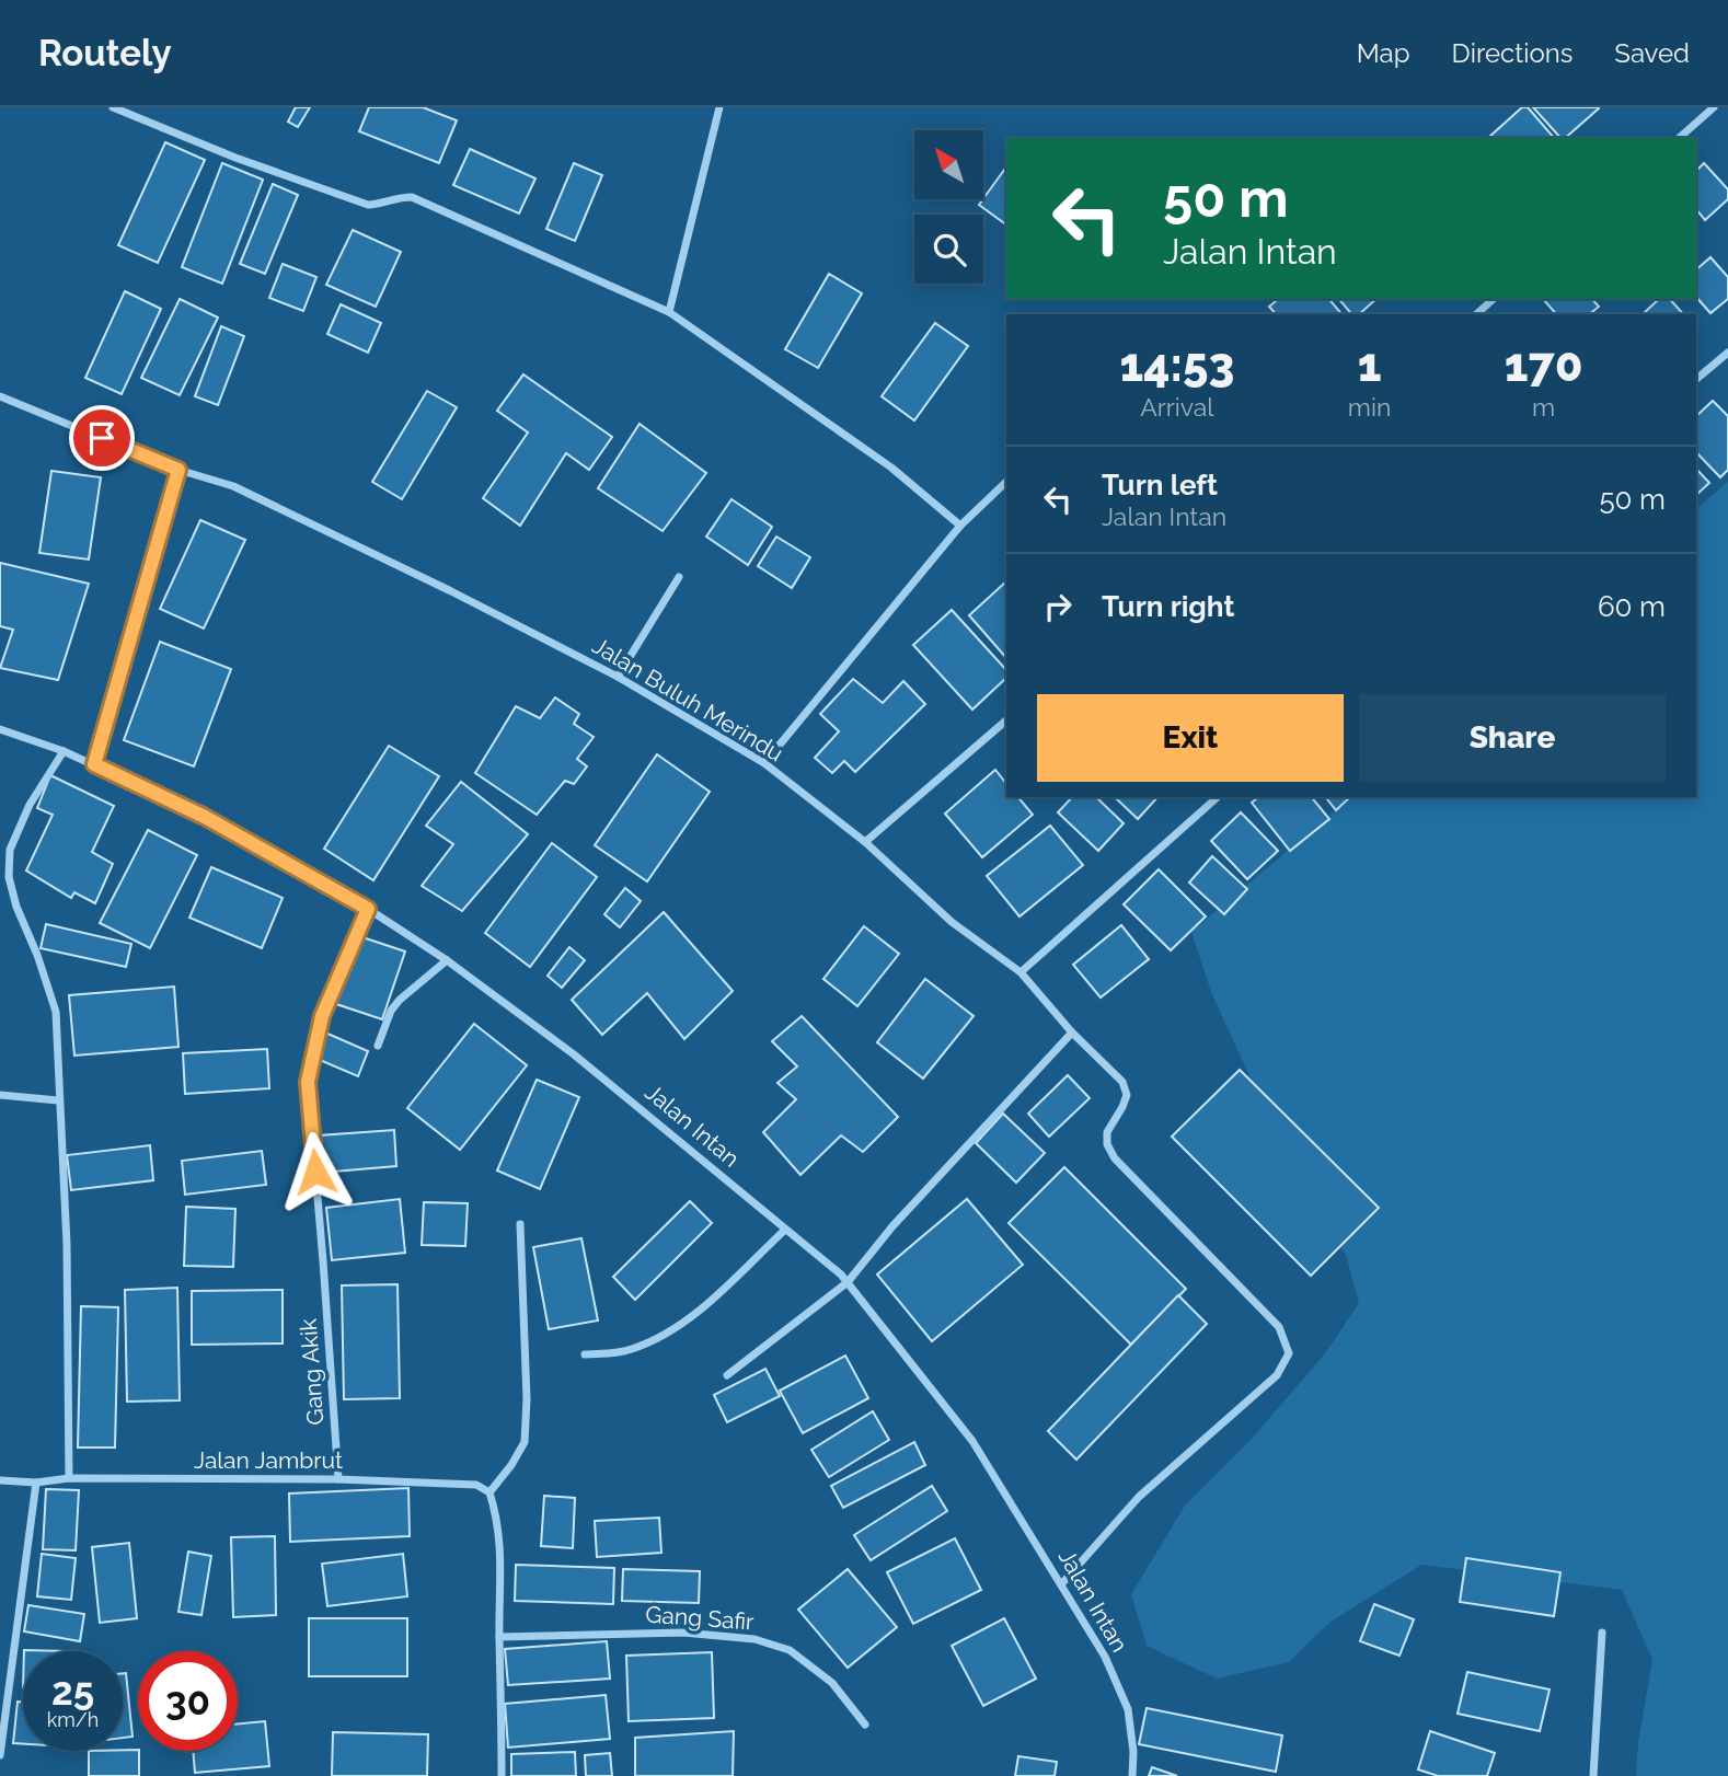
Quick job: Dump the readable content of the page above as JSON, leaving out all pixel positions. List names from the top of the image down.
{
  "streets": {
    "street": [
      "Jalan Buluh Merindu",
      "Jalan Intan",
      "Gang Akik",
      "Jalan Jambrut",
      "Gang Safir"
    ]
  },
  "crossings": [
    ["Jalan Buluh Merindu", "Jalan Intan"],
    ["Jalan Intan", "Gang Akik"],
    ["Gang Akik", "Jalan Jambrut"]
  ],
  "north": "top left",
  "page": {
    "header": "Routely",
    "nav": ["Map", "Directions", "Saved"],
    "turn": ["50 m", "Jalan Intan"],
    "eta": [
      "14:53",
      "Arrival",
      "1",
      "min",
      "170",
      "m"
    ],
    "list": [
      {
        "name": "Turn left",
        "note": "Jalan Intan",
        "value": "50 m"
      },
      {
        "name": "Turn right",
        "value": "60 m"
      }
    ],
    "buttons": ["Exit", "Share"],
    "speed": "25 km/h",
    "limit": "30"
  }
}
